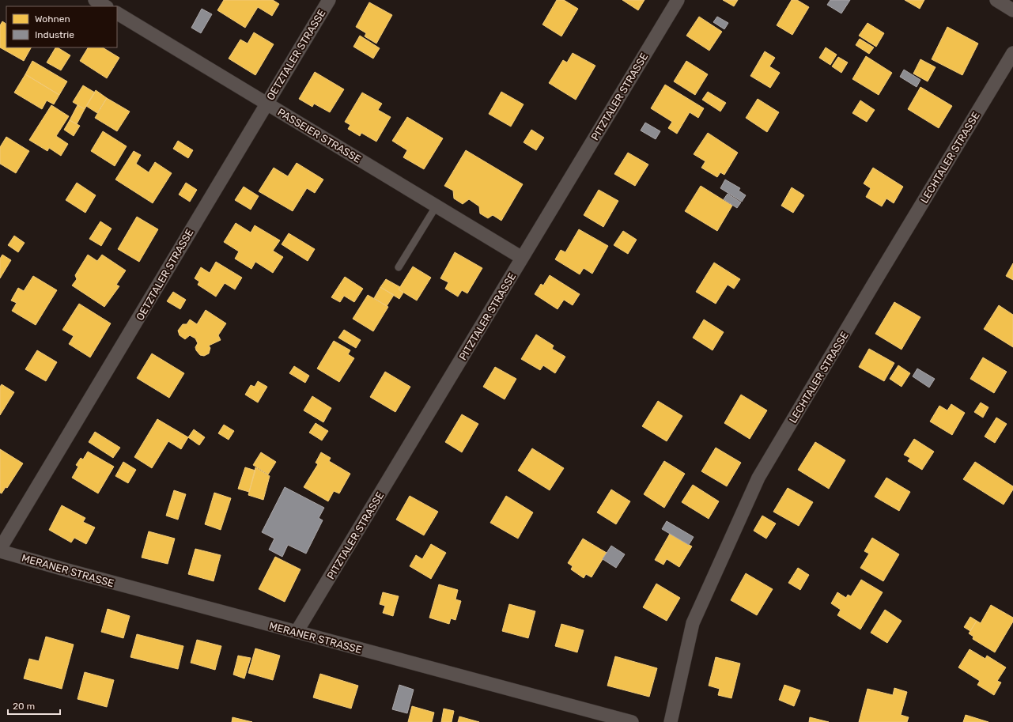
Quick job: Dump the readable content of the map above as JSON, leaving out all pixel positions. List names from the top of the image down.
{
  "streets": {
    "street": [
      "OETZTALER STRASSE",
      "PITZTALER STRASSE",
      "PASSEIER STRASSE",
      "LECHTALER STRASSE",
      "MERANER STRASSE"
    ]
  },
  "crossings": [
    ["OETZTALER STRASSE", "PASSEIER STRASSE"],
    ["OETZTALER STRASSE", "MERANER STRASSE"],
    ["PITZTALER STRASSE", "PASSEIER STRASSE"],
    ["PITZTALER STRASSE", "MERANER STRASSE"]
  ],
  "legend": ["Wohnen", "Industrie"],
  "scale_bar": "20 m"
}
